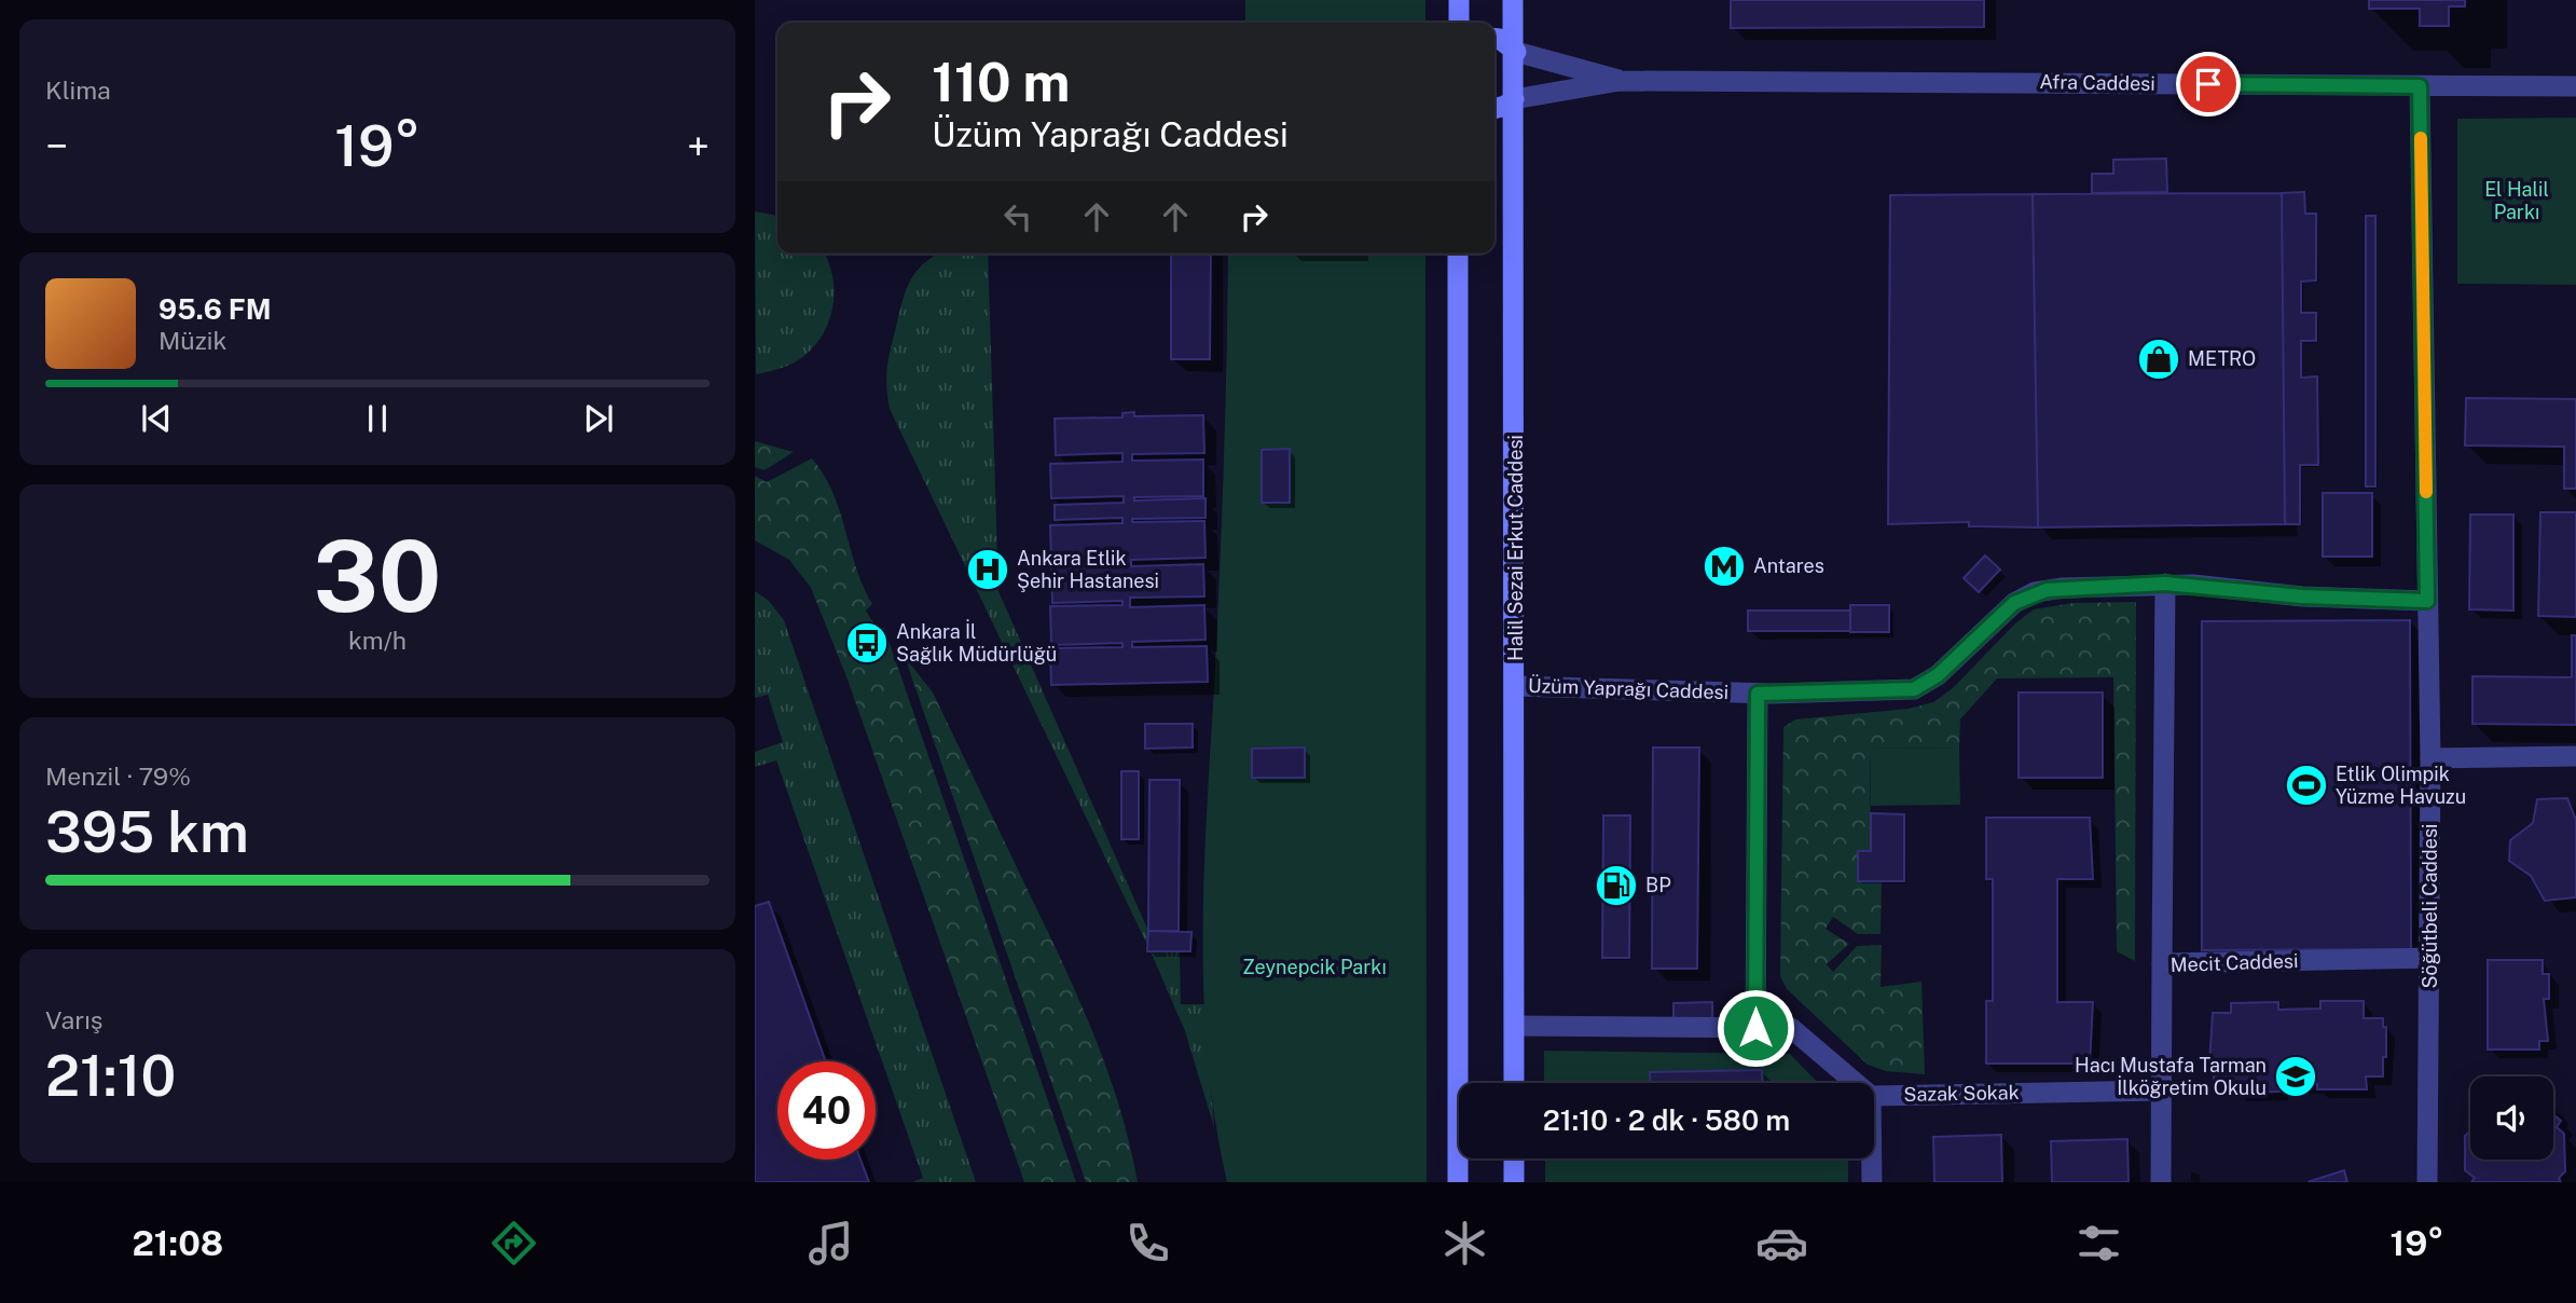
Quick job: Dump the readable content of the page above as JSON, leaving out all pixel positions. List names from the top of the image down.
{
  "streets": {
    "main road": ["Halil Sezai Erkut Caddesi"],
    "street": [
      "Afra Caddesi",
      "Üzüm Yaprağı Caddesi",
      "Söğütbeli Caddesi",
      "Mecit Caddesi",
      "Sazak Sokak"
    ]
  },
  "crossings": [
    ["Afra Caddesi", "Halil Sezai Erkut Caddesi"],
    ["Afra Caddesi", "Söğütbeli Caddesi"],
    ["Halil Sezai Erkut Caddesi", "Üzüm Yaprağı Caddesi"],
    ["Üzüm Yaprağı Caddesi", "Söğütbeli Caddesi"],
    ["Söğütbeli Caddesi", "Mecit Caddesi"],
    ["Mecit Caddesi", "Sazak Sokak"]
  ],
  "parks": ["El Halil Parkı", "Zeynepcik Parkı"],
  "places": {
    "shop": ["METRO"],
    "metro station": ["Antares"],
    "hospital": ["Ankara Etlik Şehir Hastanesi"],
    "bus stop": ["Ankara İl Sağlık Müdürlüğü"],
    "sports": ["Etlik Olimpik Yüzme Havuzu"],
    "fuel station": ["BP"],
    "school or university": ["Hacı Mustafa Tarman İlköğretim Okulu"]
  },
  "page": {
    "tile": [
      "Klima",
      ["30", "km/h"],
      ["Menzil · 79%", "395 km"],
      ["Varış", "21:10"]
    ],
    "turn": ["110 m", "Üzüm Yaprağı Caddesi"],
    "heat": ["−", "19°", "+"],
    "song": ["95.6 FM", "Müzik"],
    "limit": "40",
    "trip": "21:10 · 2 dk · 580 m",
    "tabs": ["21:08", "19°"]
  }
}
